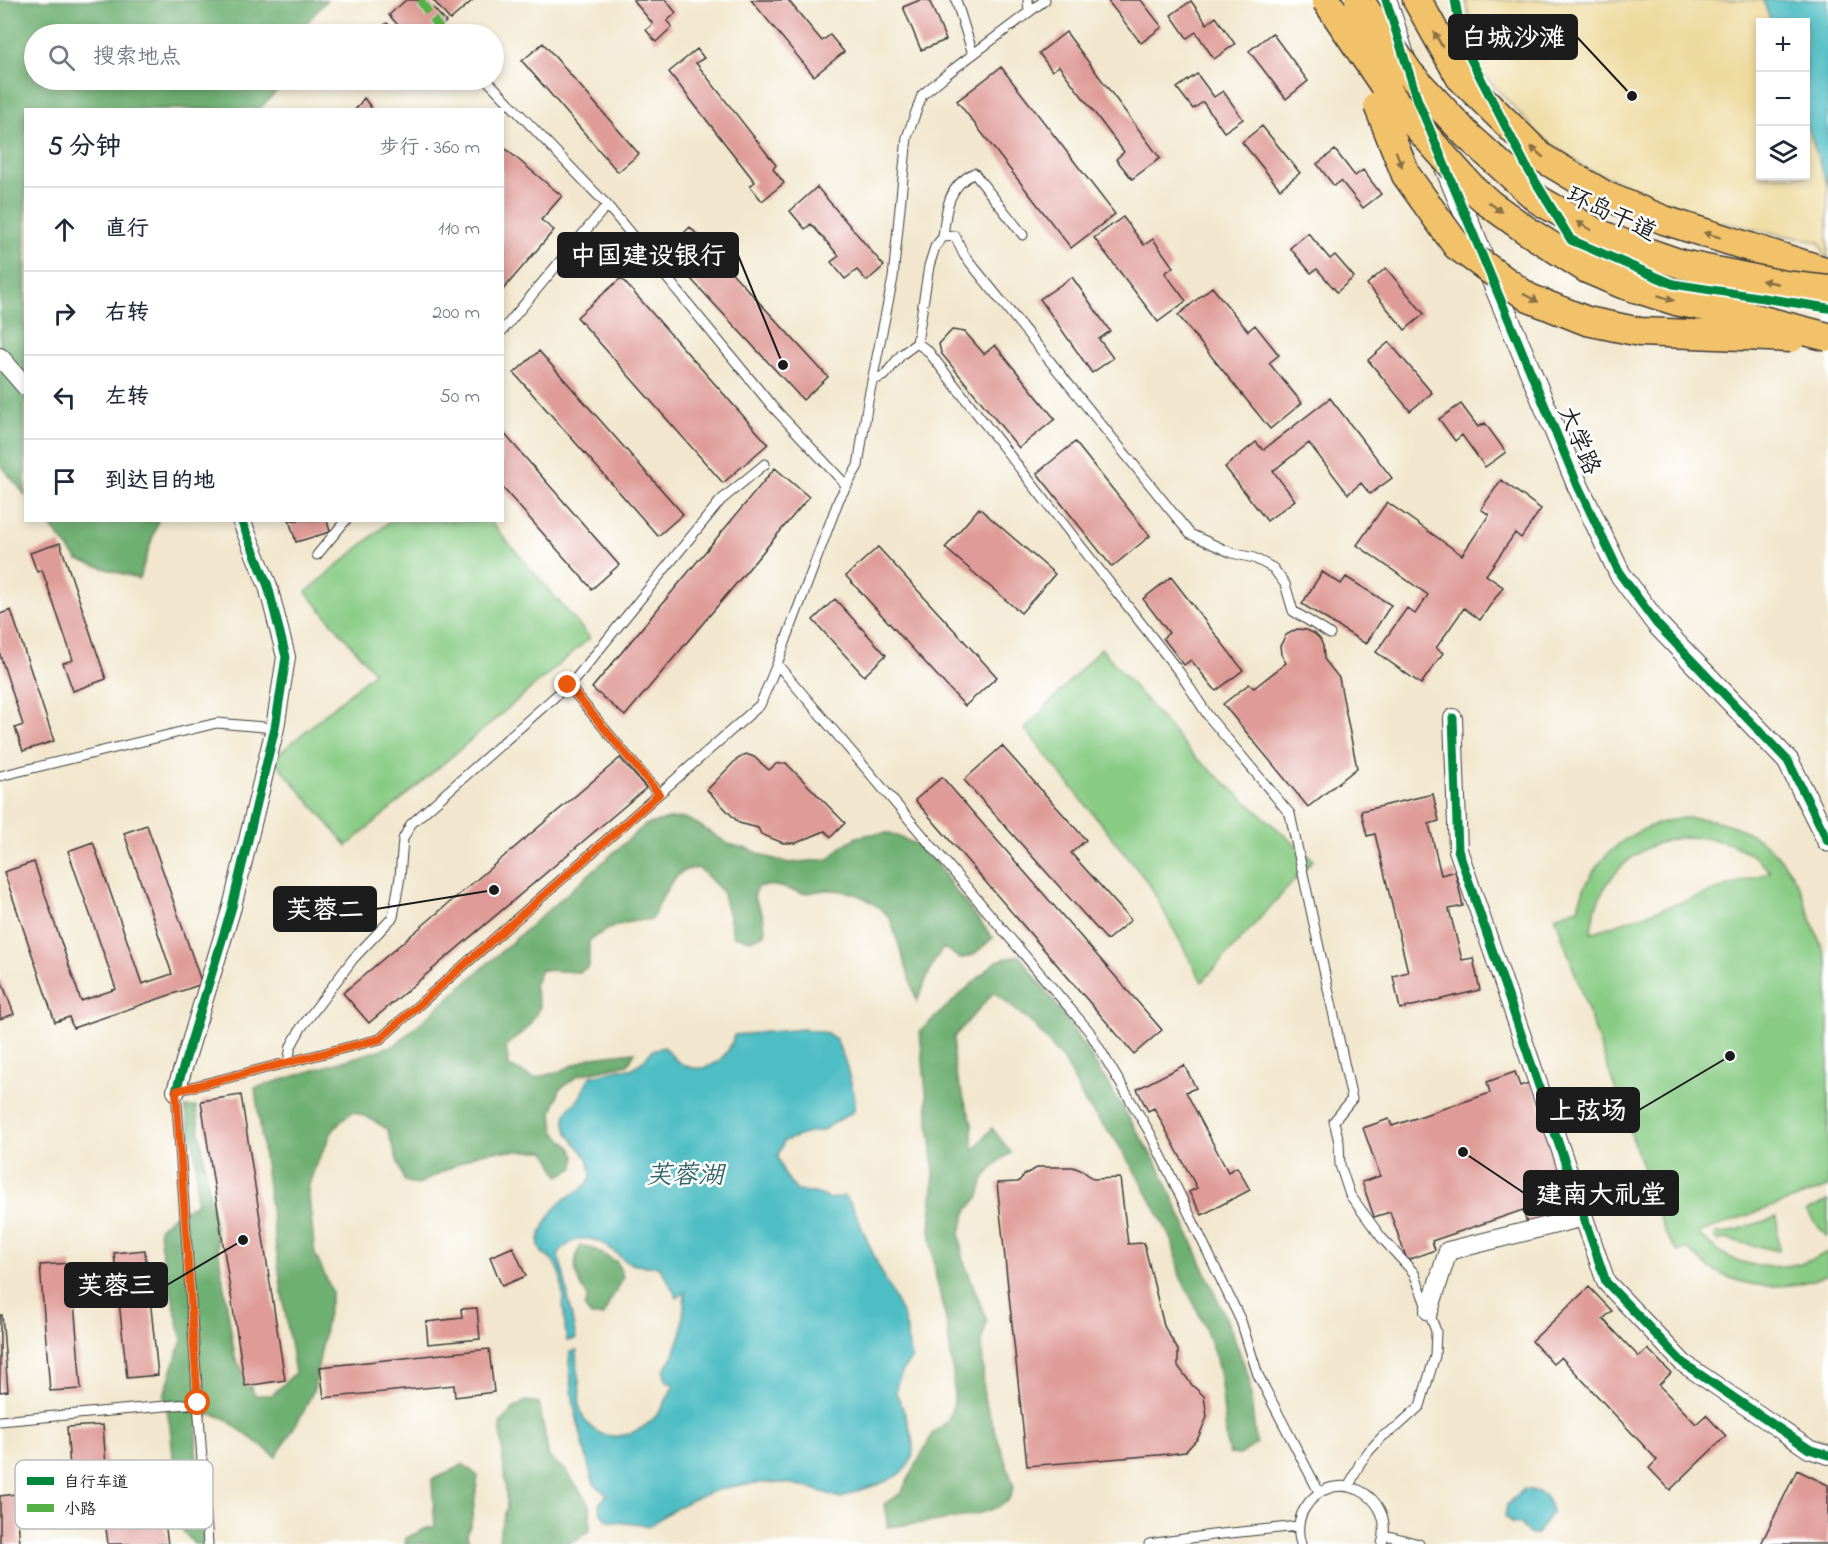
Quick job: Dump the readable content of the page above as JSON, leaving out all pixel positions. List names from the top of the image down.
{
  "streets": {
    "highway": ["环岛干道"],
    "street": ["大学路"]
  },
  "water": ["芙蓉湖"],
  "places": [
    "白城沙滩",
    "中国建设银行",
    "芙蓉二",
    "上弦场",
    "建南大礼堂",
    "芙蓉三"
  ],
  "legend": ["自行车道", "小路"],
  "page": {
    "map_buttons": ["+", "−"],
    "search": "搜索地点",
    "heading": ["5 分钟", "步行 · 360 m"],
    "list": [
      ["直行", "110 m"],
      ["右转", "200 m"],
      ["左转", "50 m"],
      "到达目的地"
    ]
  }
}
